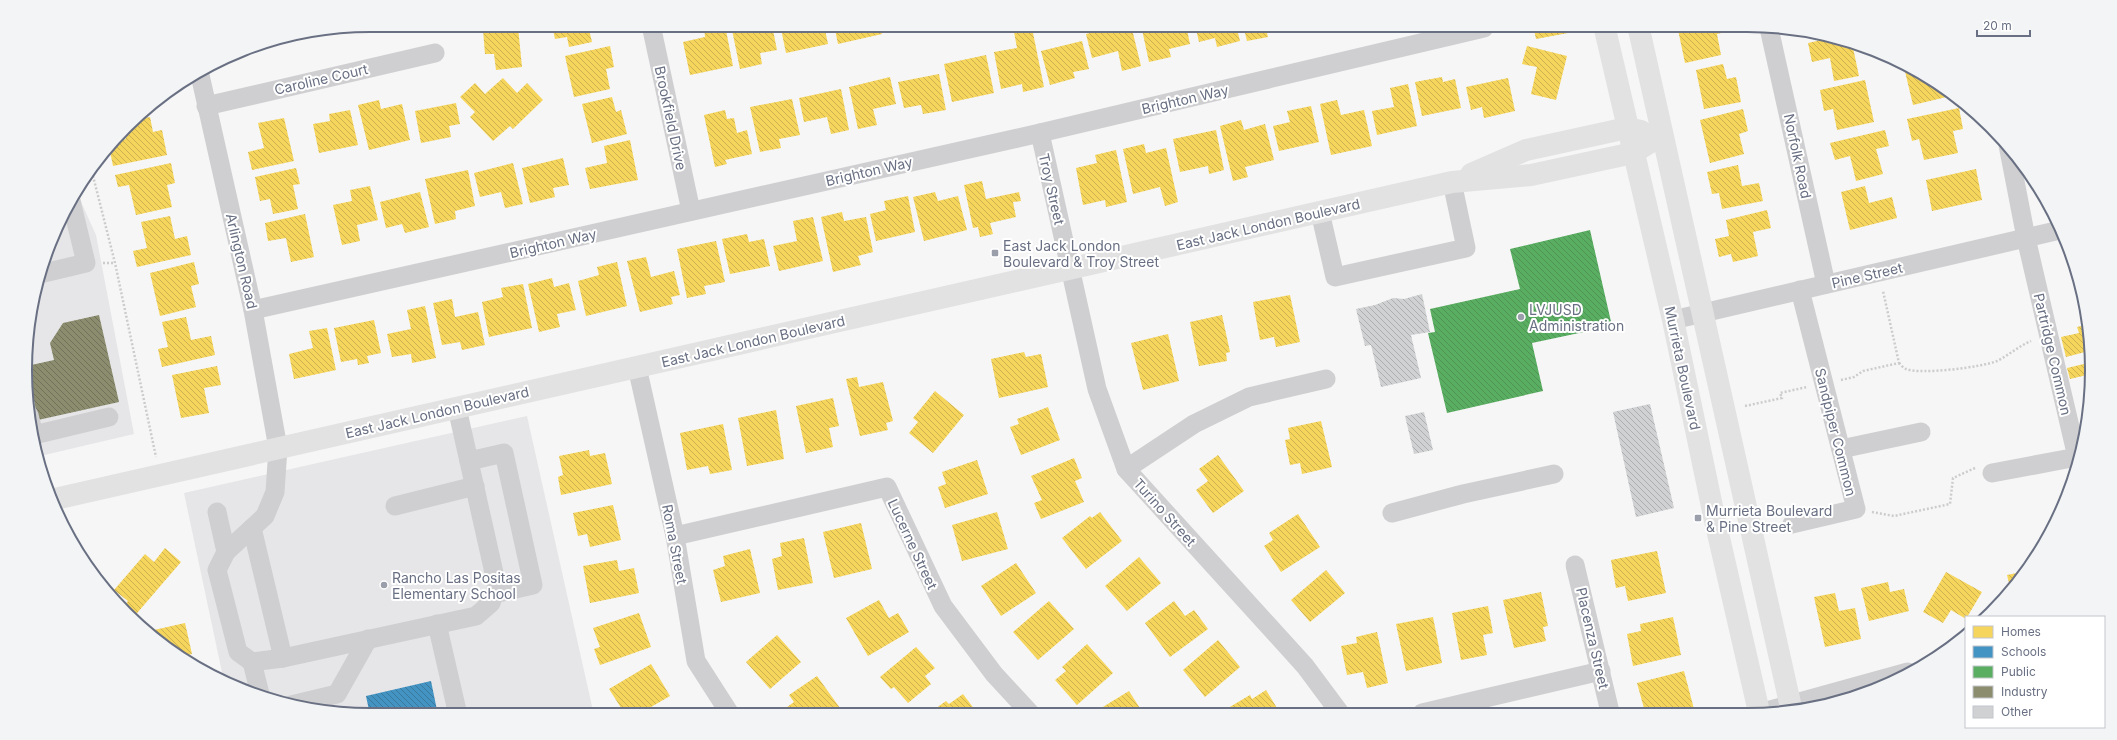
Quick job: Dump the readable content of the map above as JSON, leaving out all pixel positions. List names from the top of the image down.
{
  "streets": {
    "main road": ["East Jack London Boulevard", "Murrieta Boulevard"],
    "street": [
      "Caroline Court",
      "Brighton Way",
      "Brookfield Drive",
      "Norfolk Road",
      "Troy Street",
      "Arlington Road",
      "Pine Street",
      "Partridge Common",
      "Sandpiper Common",
      "Turino Street",
      "Roma Street",
      "Lucerne Street",
      "Placenza Street"
    ]
  },
  "crossings": [
    ["Caroline Court", "Arlington Road"],
    ["Brighton Way", "Brookfield Drive"],
    ["Brighton Way", "Troy Street"],
    ["Brighton Way", "Arlington Road"],
    ["Norfolk Road", "Pine Street"],
    ["Troy Street", "East Jack London Boulevard"],
    ["Troy Street", "Turino Street"],
    ["East Jack London Boulevard", "Arlington Road"],
    ["East Jack London Boulevard", "Murrieta Boulevard"],
    ["East Jack London Boulevard", "Turino Street"],
    ["East Jack London Boulevard", "Roma Street"],
    ["Pine Street", "Partridge Common"],
    ["Pine Street", "Murrieta Boulevard"],
    ["Pine Street", "Sandpiper Common"],
    ["Roma Street", "Lucerne Street"]
  ],
  "places": {
    "transit": ["East Jack London Boulevard & Troy Street", "Murrieta Boulevard & Pine Street"],
    "other": ["LVJUSD Administration", "Rancho Las Positas Elementary School"]
  },
  "legend": [
    "Homes",
    "Schools",
    "Public",
    "Industry",
    "Other"
  ],
  "scale_bar": "20 m"
}
